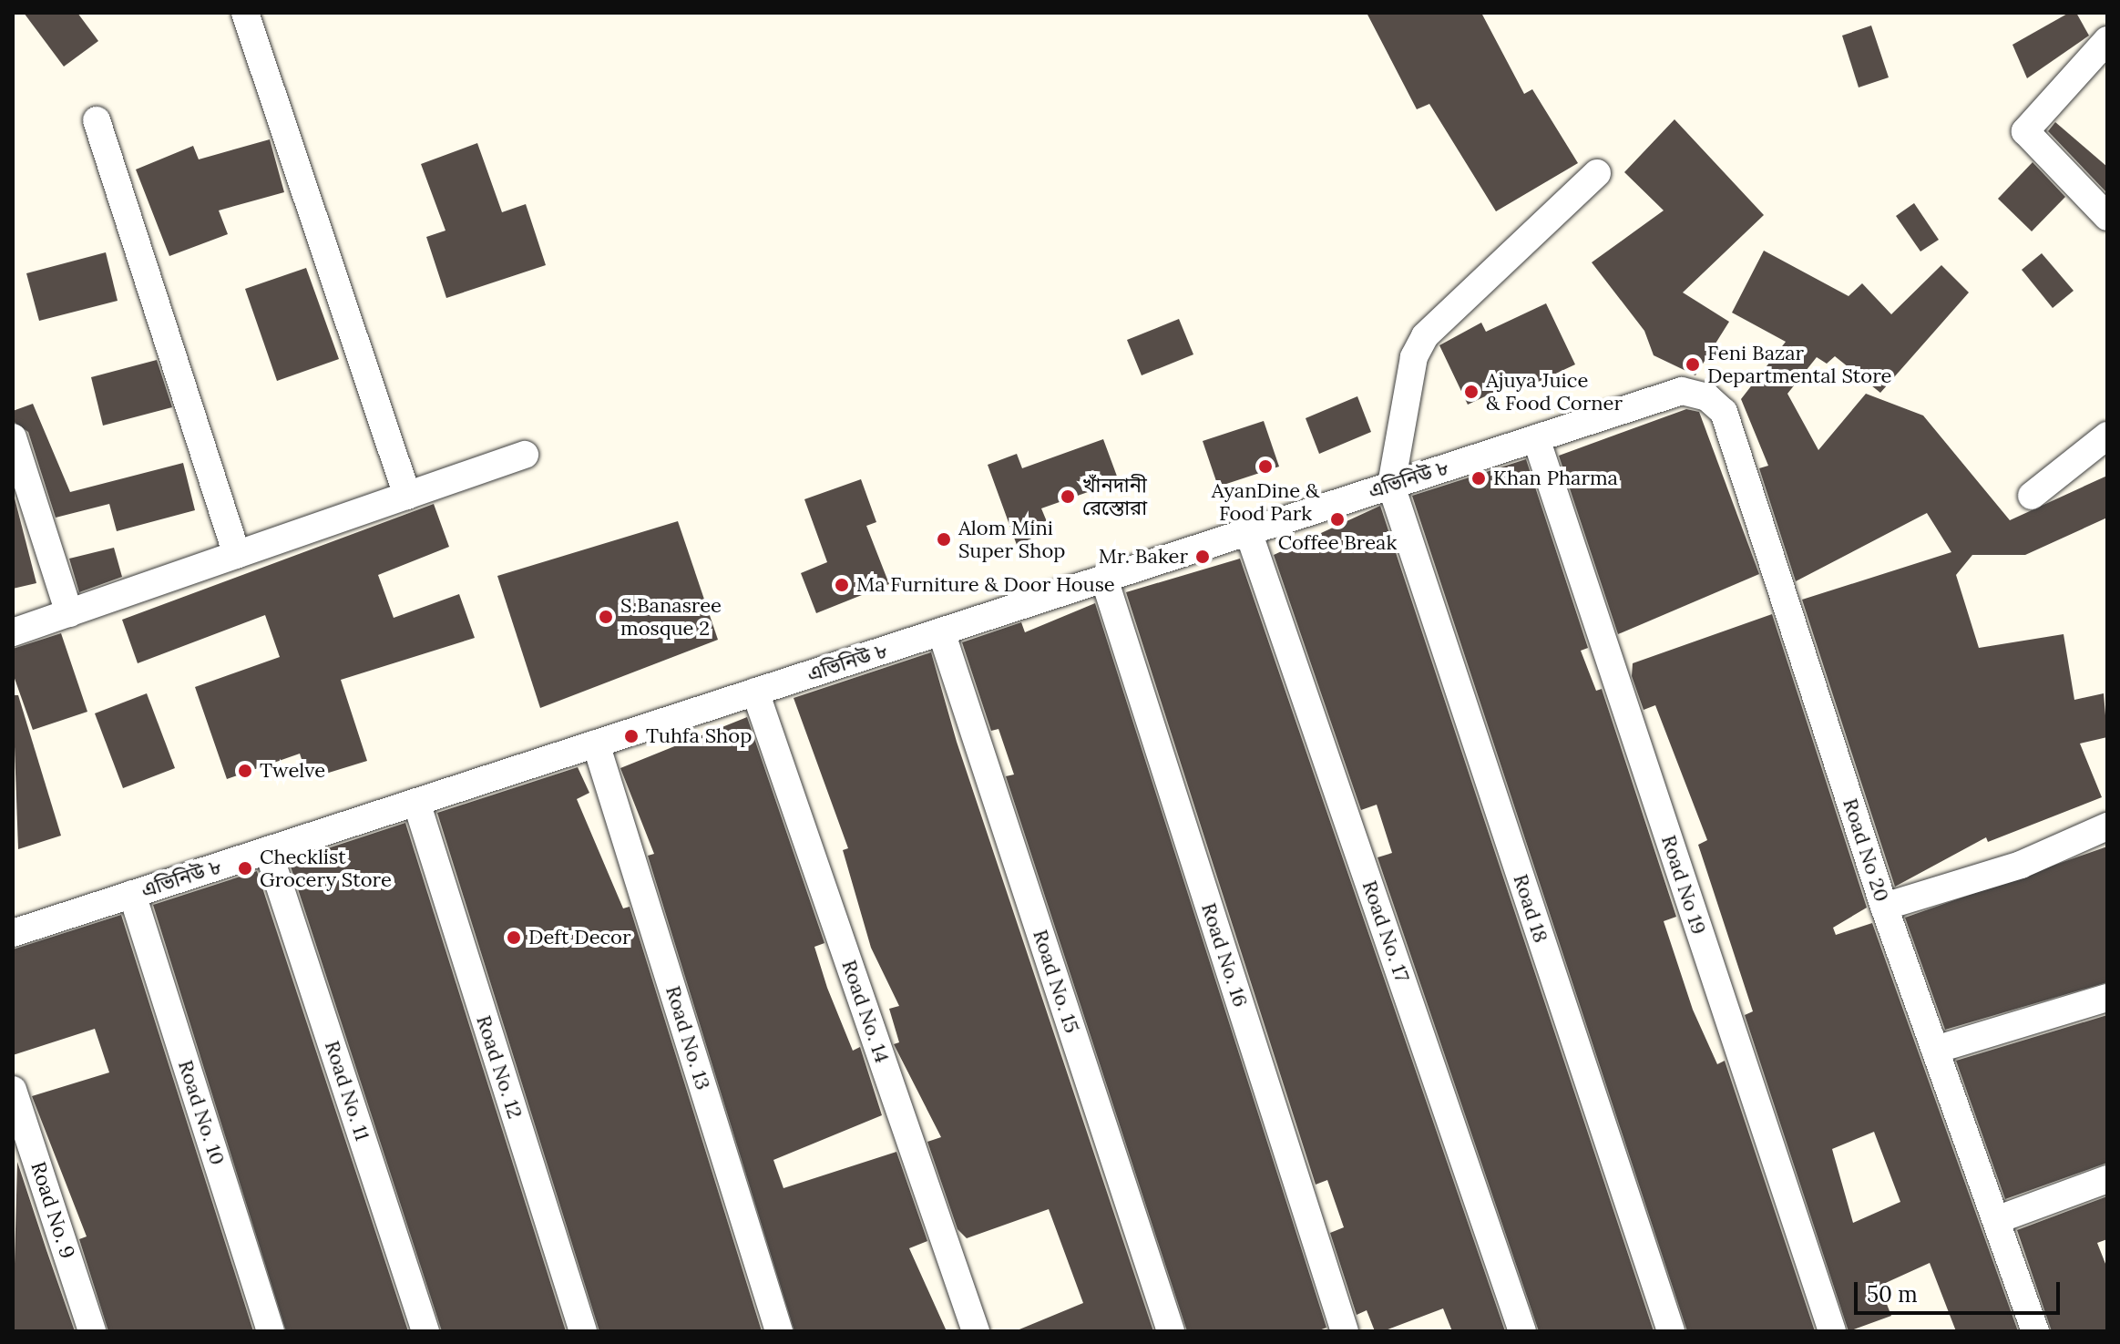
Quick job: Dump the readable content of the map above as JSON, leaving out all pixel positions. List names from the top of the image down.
{
  "streets": {
    "street": [
      "এভিনিউ ৮",
      "Road No 20",
      "Road No 19",
      "Road 18",
      "Road No. 17",
      "Road No. 16",
      "Road No. 15",
      "Road No. 14",
      "Road No. 13",
      "Road No. 12",
      "Road No. 11",
      "Road No. 10",
      "Road No. 9"
    ]
  },
  "crossings": [
    ["এভিনিউ ৮", "Road No 20"],
    ["এভিনিউ ৮", "Road No 19"],
    ["এভিনিউ ৮", "Road 18"],
    ["এভিনিউ ৮", "Road No. 17"],
    ["এভিনিউ ৮", "Road No. 16"],
    ["এভিনিউ ৮", "Road No. 15"],
    ["এভিনিউ ৮", "Road No. 14"],
    ["এভিনিউ ৮", "Road No. 13"],
    ["এভিনিউ ৮", "Road No. 12"],
    ["এভিনিউ ৮", "Road No. 11"],
    ["এভিনিউ ৮", "Road No. 10"]
  ],
  "places": [
    "Feni Bazar Departmental Store",
    "Ajuya Juice & Food Corner",
    "AyanDine & Food Park",
    "Khan Pharma",
    "খাঁনদানী রেস্তোরা",
    "Coffee Break",
    "Alom Mini Super Shop",
    "Mr. Baker",
    "Ma Furniture & Door House",
    "S.Banasree mosque 2",
    "Tuhfa Shop",
    "Twelve",
    "Checklist Grocery Store",
    "Deft Decor"
  ],
  "scale_bar": "50 m"
}
